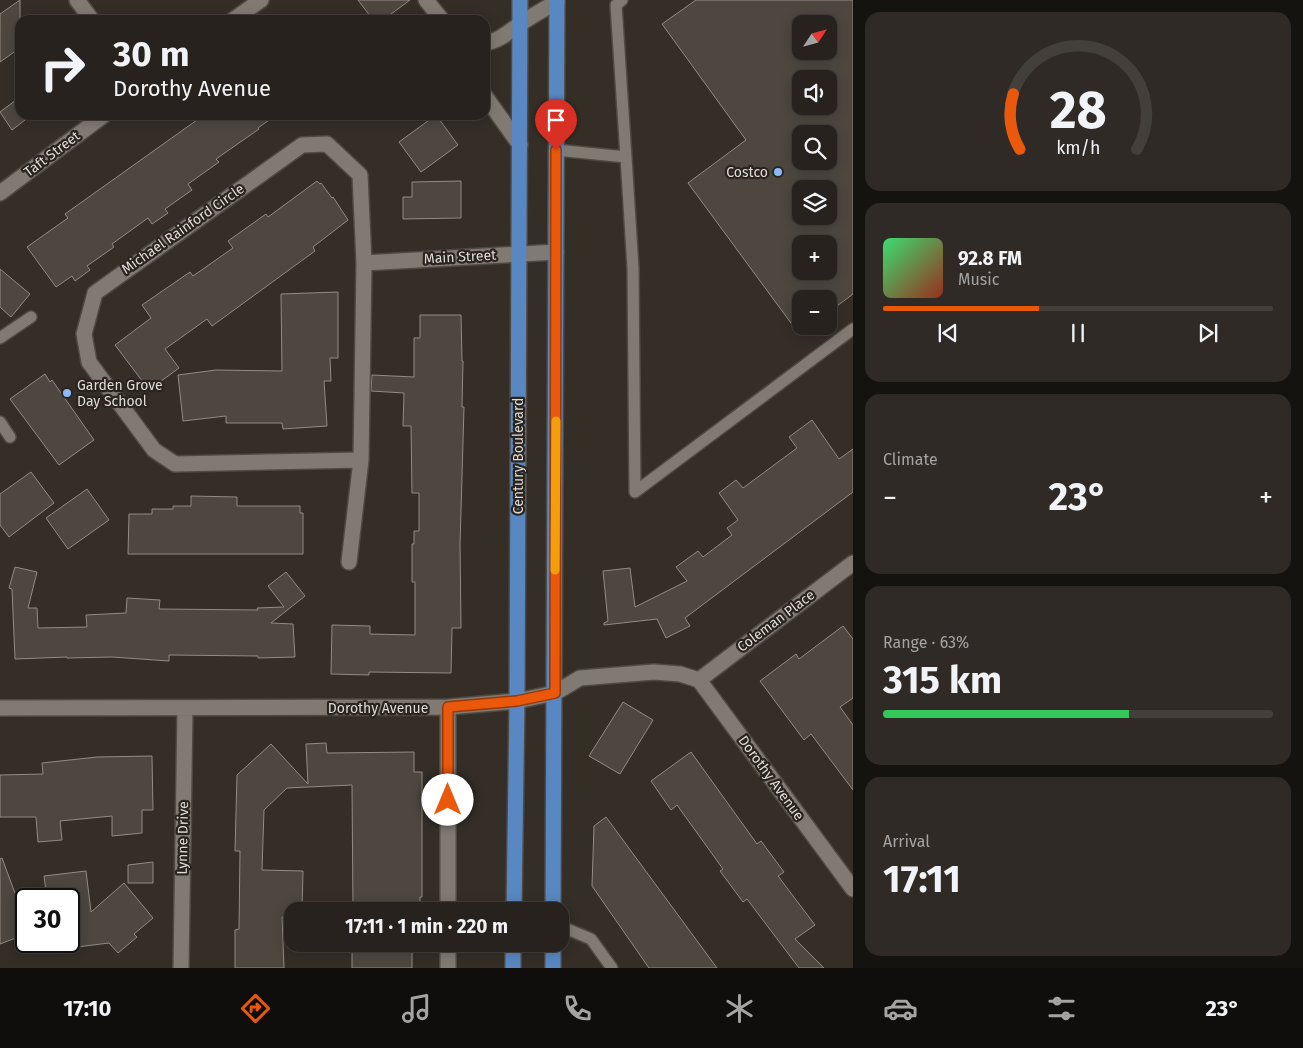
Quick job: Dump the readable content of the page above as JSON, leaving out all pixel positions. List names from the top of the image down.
{
  "streets": {
    "main road": ["Century Boulevard"],
    "street": [
      "Taft Street",
      "Michael Rainford Circle",
      "Main Street",
      "Coleman Place",
      "Dorothy Avenue",
      "Lynne Drive"
    ]
  },
  "crossings": [
    ["Michael Rainford Circle", "Main Street"],
    ["Main Street", "Century Boulevard"],
    ["Century Boulevard", "Dorothy Avenue"],
    ["Coleman Place", "Dorothy Avenue"],
    ["Dorothy Avenue", "Lynne Drive"]
  ],
  "places": ["Costco", "Garden Grove Day School"],
  "north": "top right",
  "page": {
    "map_buttons": ["+", "−"],
    "turn": ["30 m", "Dorothy Avenue"],
    "song": ["92.8 FM", "Music"],
    "tile": [
      "Climate",
      ["Range · 63%", "315 km"],
      ["Arrival", "17:11"]
    ],
    "heat": ["−", "23°", "+"],
    "limit": "30",
    "trip": "17:11 · 1 min · 220 m",
    "tabs": ["17:10", "23°"],
    "gauge": ["28", "km/h"]
  }
}
